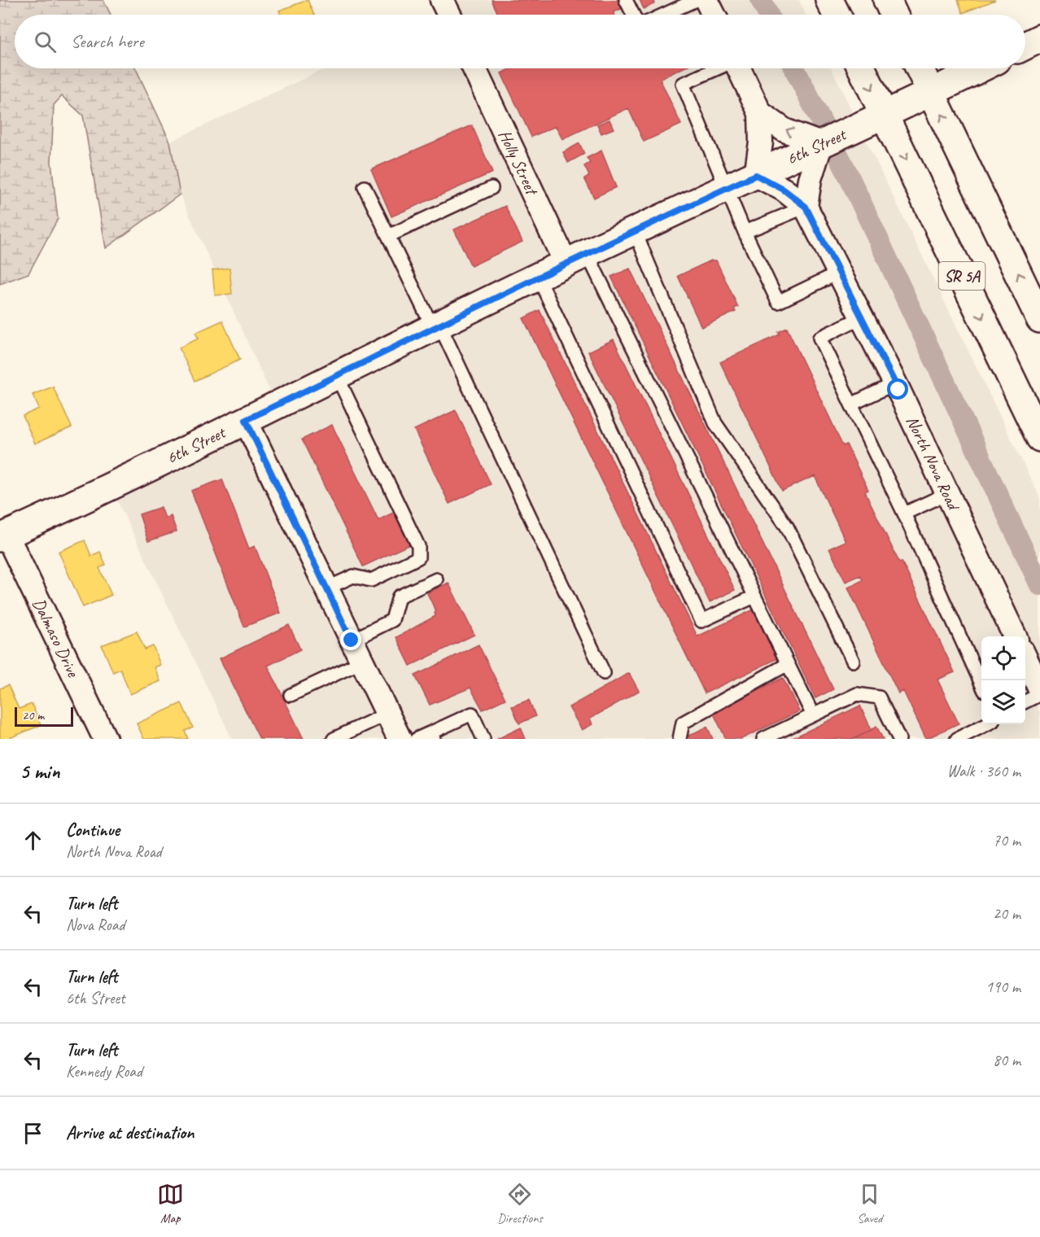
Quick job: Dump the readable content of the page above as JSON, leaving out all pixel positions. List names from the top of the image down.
{
  "streets": {
    "street": [
      "6th Street",
      "Holly Street",
      "SR 5A",
      "North Nova Road",
      "Dalmaso Drive"
    ]
  },
  "crossings": [
    ["6th Street", "Holly Street"],
    ["6th Street", "SR 5A"],
    ["6th Street", "Dalmaso Drive"]
  ],
  "scale_bar": "20 m",
  "page": {
    "search": "Search here",
    "scale": "20 m",
    "heading": ["5 min", "Walk · 360 m"],
    "list": [
      ["Continue", "North Nova Road", "70 m"],
      ["Turn left", "Nova Road", "20 m"],
      ["Turn left", "6th Street", "190 m"],
      ["Turn left", "Kennedy Road", "80 m"],
      "Arrive at destination"
    ],
    "nav": ["Map", "Directions", "Saved"]
  }
}
